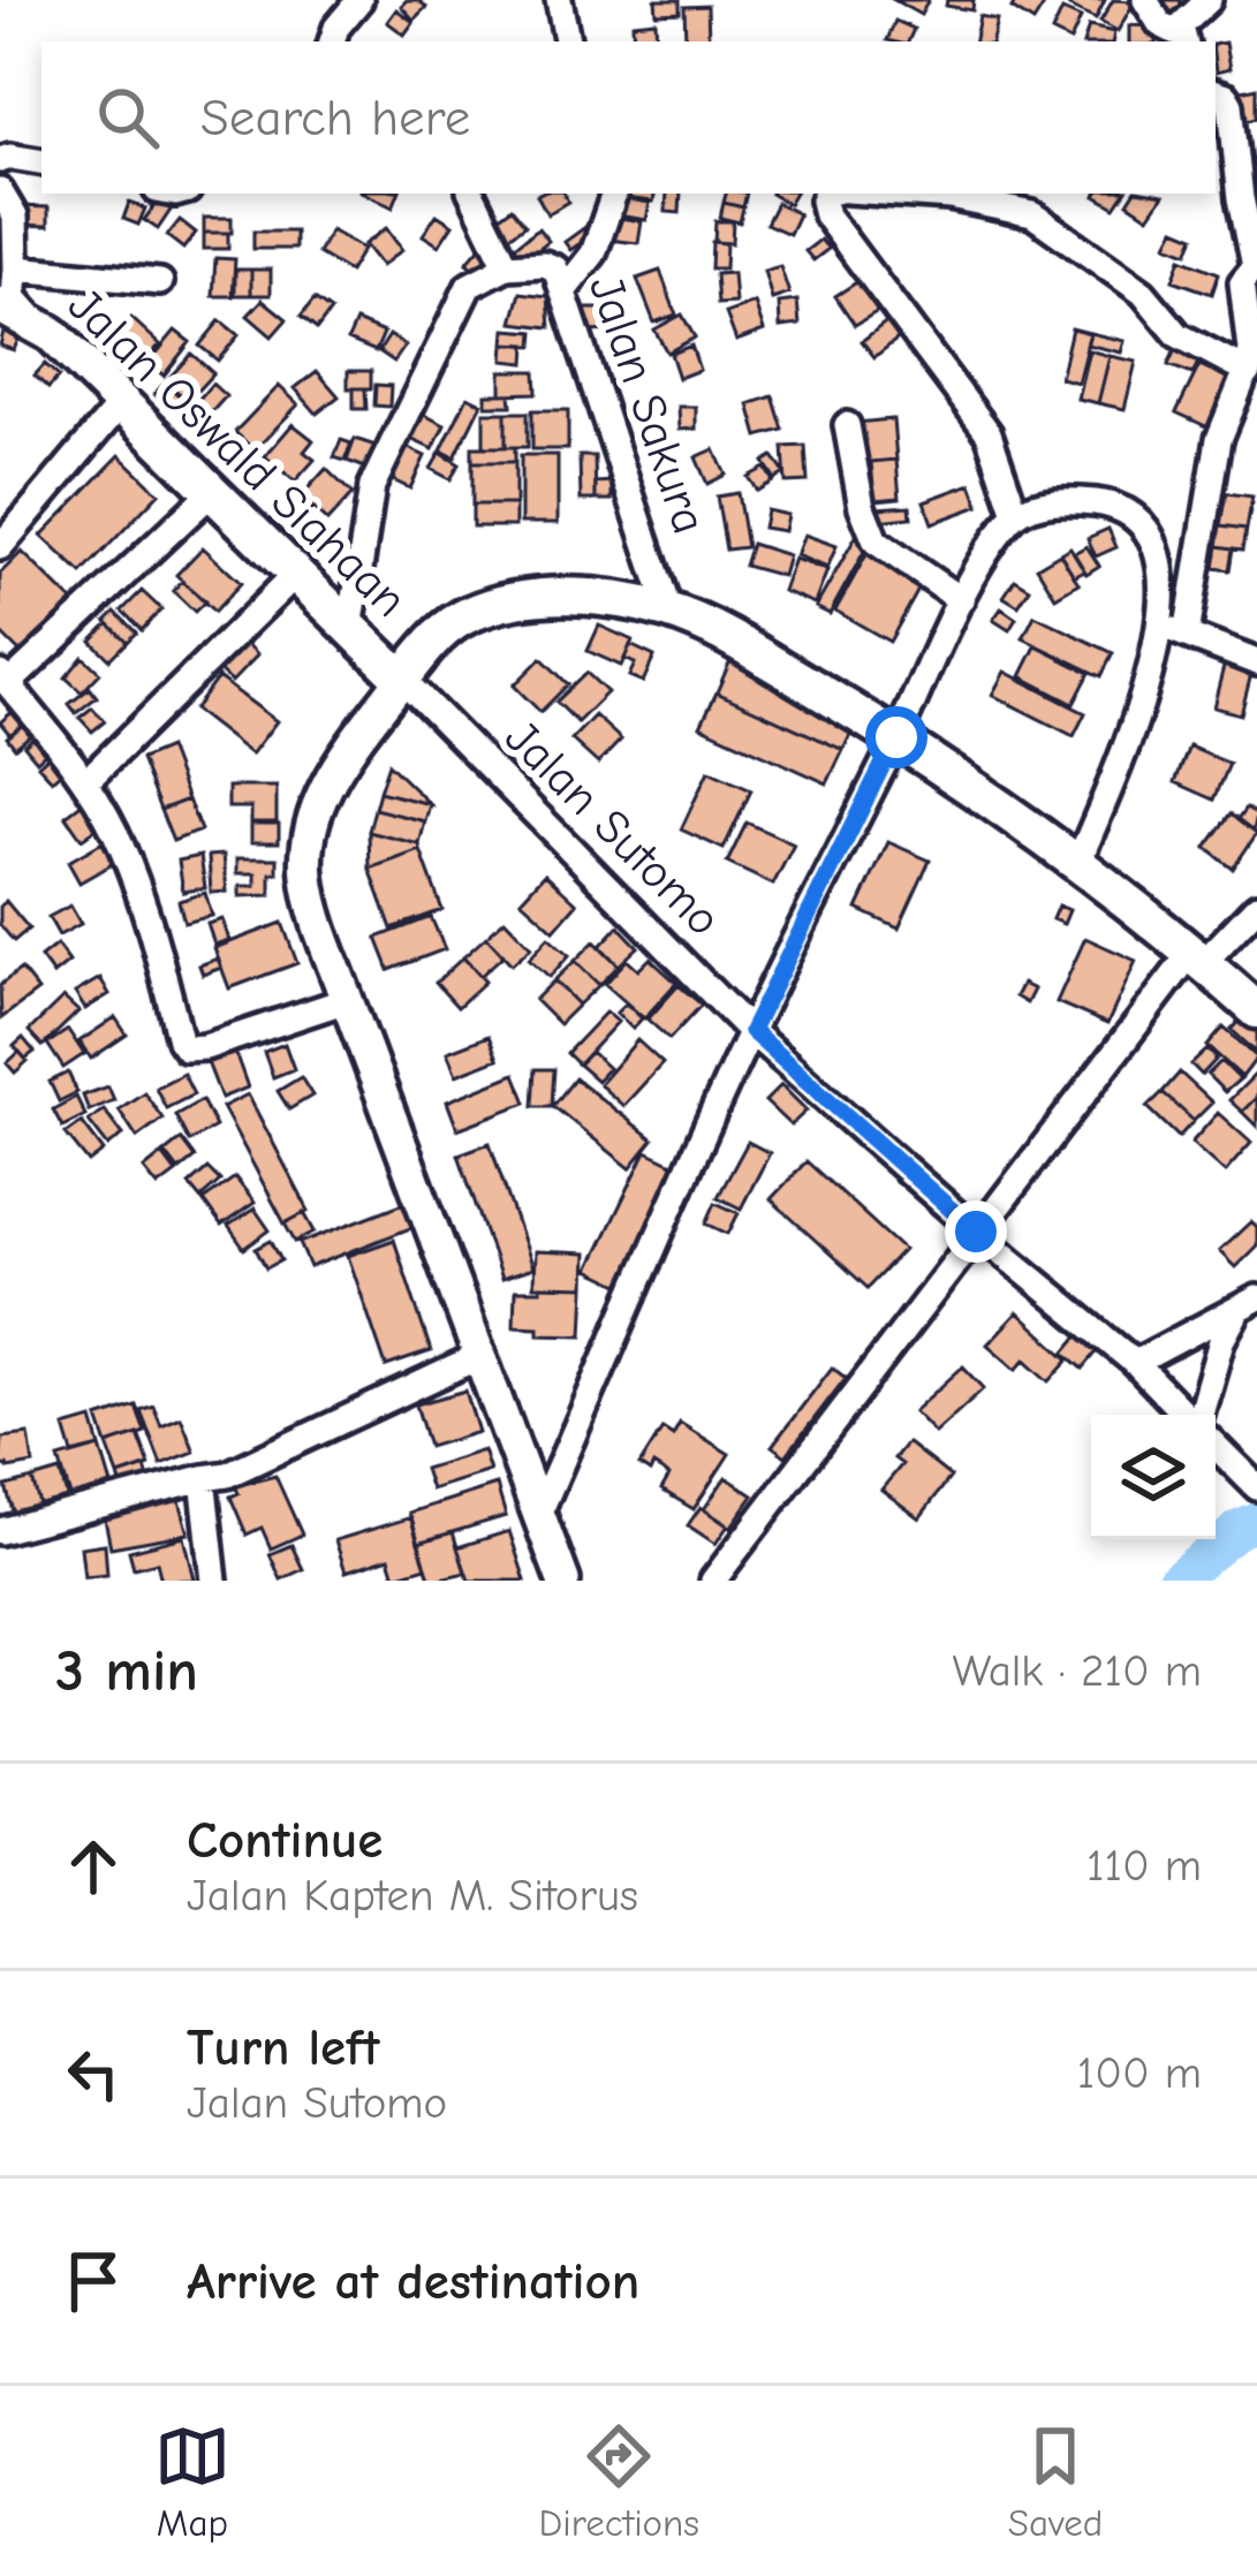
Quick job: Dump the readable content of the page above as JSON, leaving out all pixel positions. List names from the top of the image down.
{
  "streets": {
    "highway": ["Jalan Oswald Siahaan"],
    "street": ["Jalan Sakura", "Jalan Sutomo"]
  },
  "crossings": [
    ["Jalan Oswald Siahaan", "Jalan Sutomo"]
  ],
  "page": {
    "search": "Search here",
    "heading": ["3 min", "Walk · 210 m"],
    "list": [
      ["Continue", "Jalan Kapten M. Sitorus", "110 m"],
      ["Turn left", "Jalan Sutomo", "100 m"],
      "Arrive at destination"
    ],
    "nav": ["Map", "Directions", "Saved"]
  }
}
